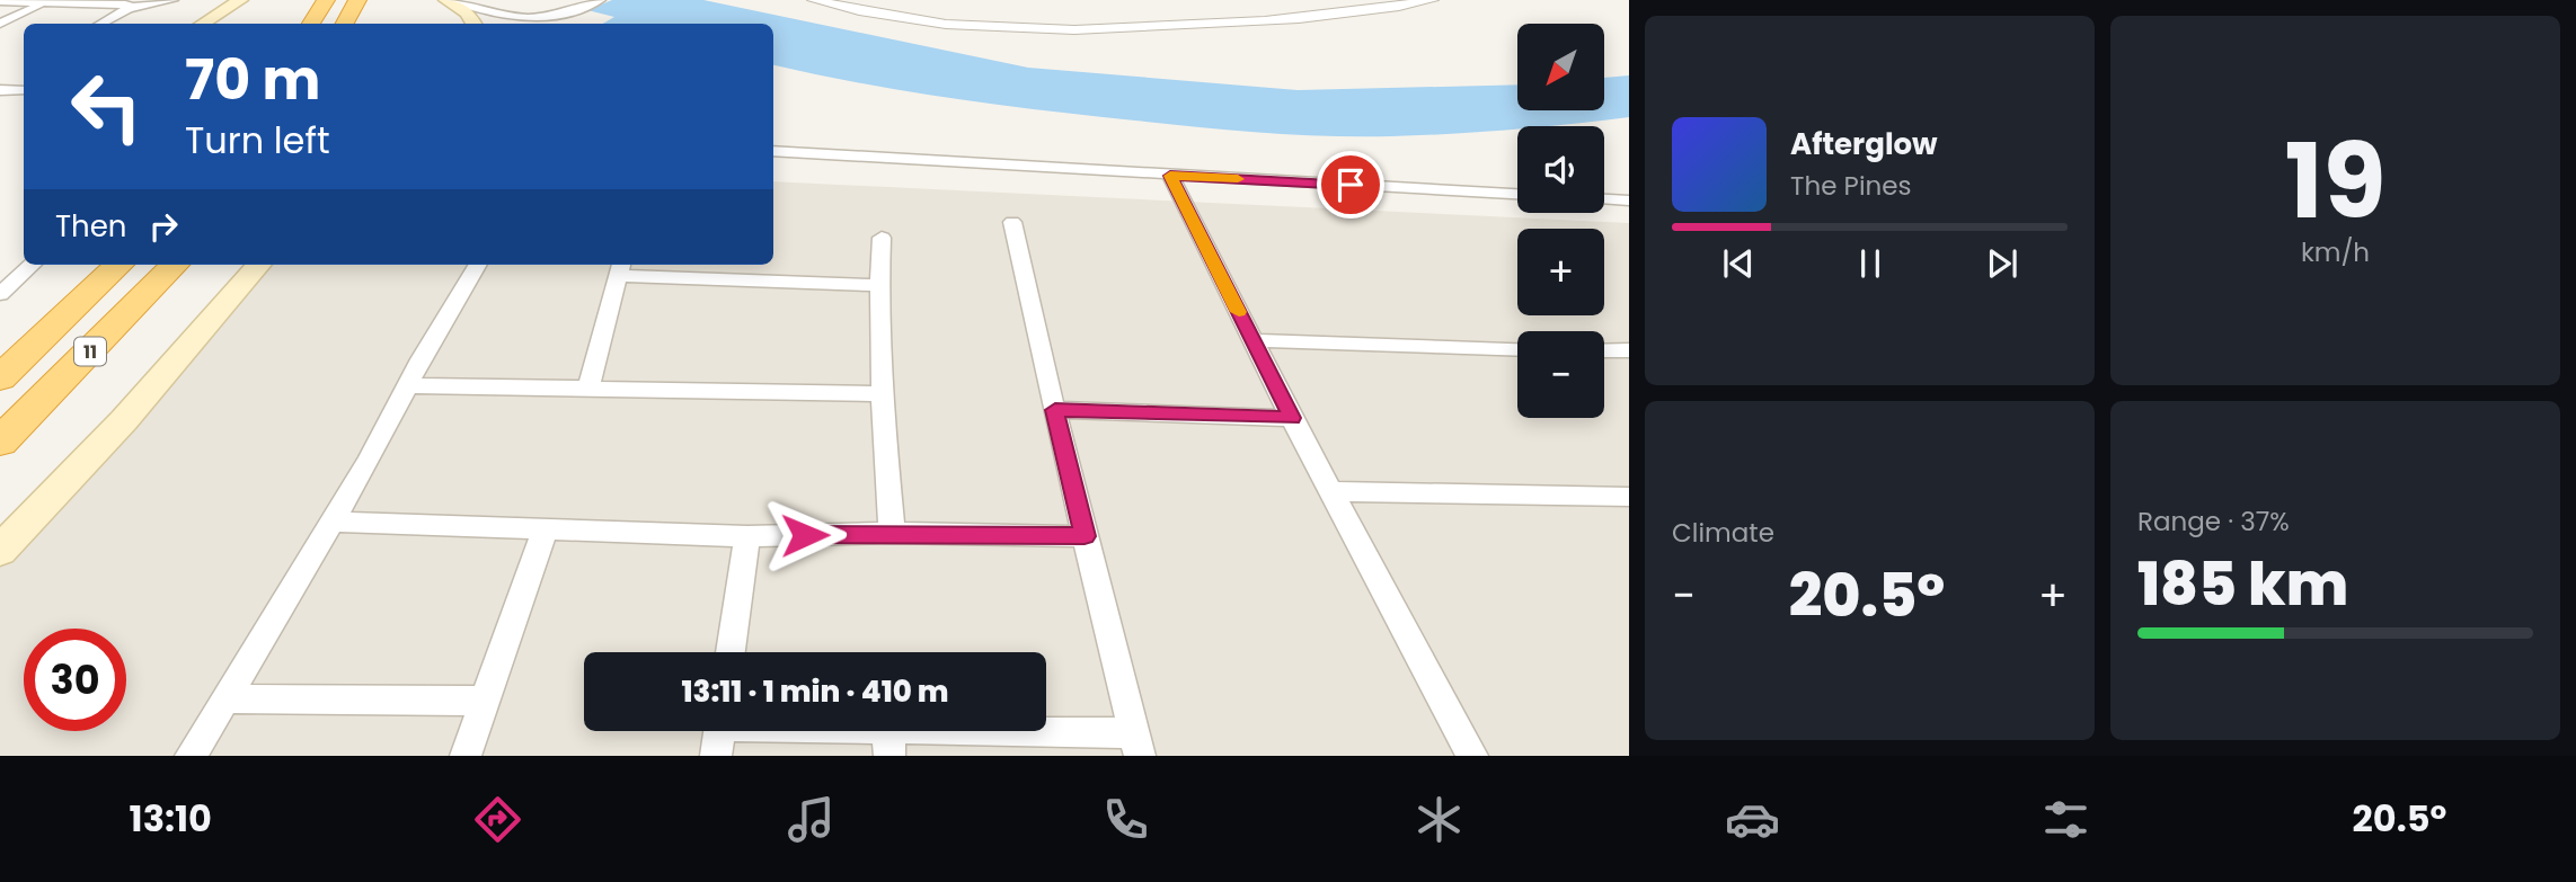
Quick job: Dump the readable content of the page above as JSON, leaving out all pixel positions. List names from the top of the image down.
{
  "streets": {
    "highway": ["11"]
  },
  "north": "bottom left",
  "page": {
    "tile": [
      ["19", "km/h"],
      "Climate",
      ["Range · 37%", "185 km"]
    ],
    "map_buttons": ["+", "−"],
    "turn": ["70 m", "Turn left"],
    "song": ["Afterglow", "The Pines"],
    "then": "Then",
    "heat": ["−", "20.5°", "+"],
    "limit": "30",
    "trip": "13:11 · 1 min · 410 m",
    "tabs": ["13:10", "20.5°"]
  }
}
